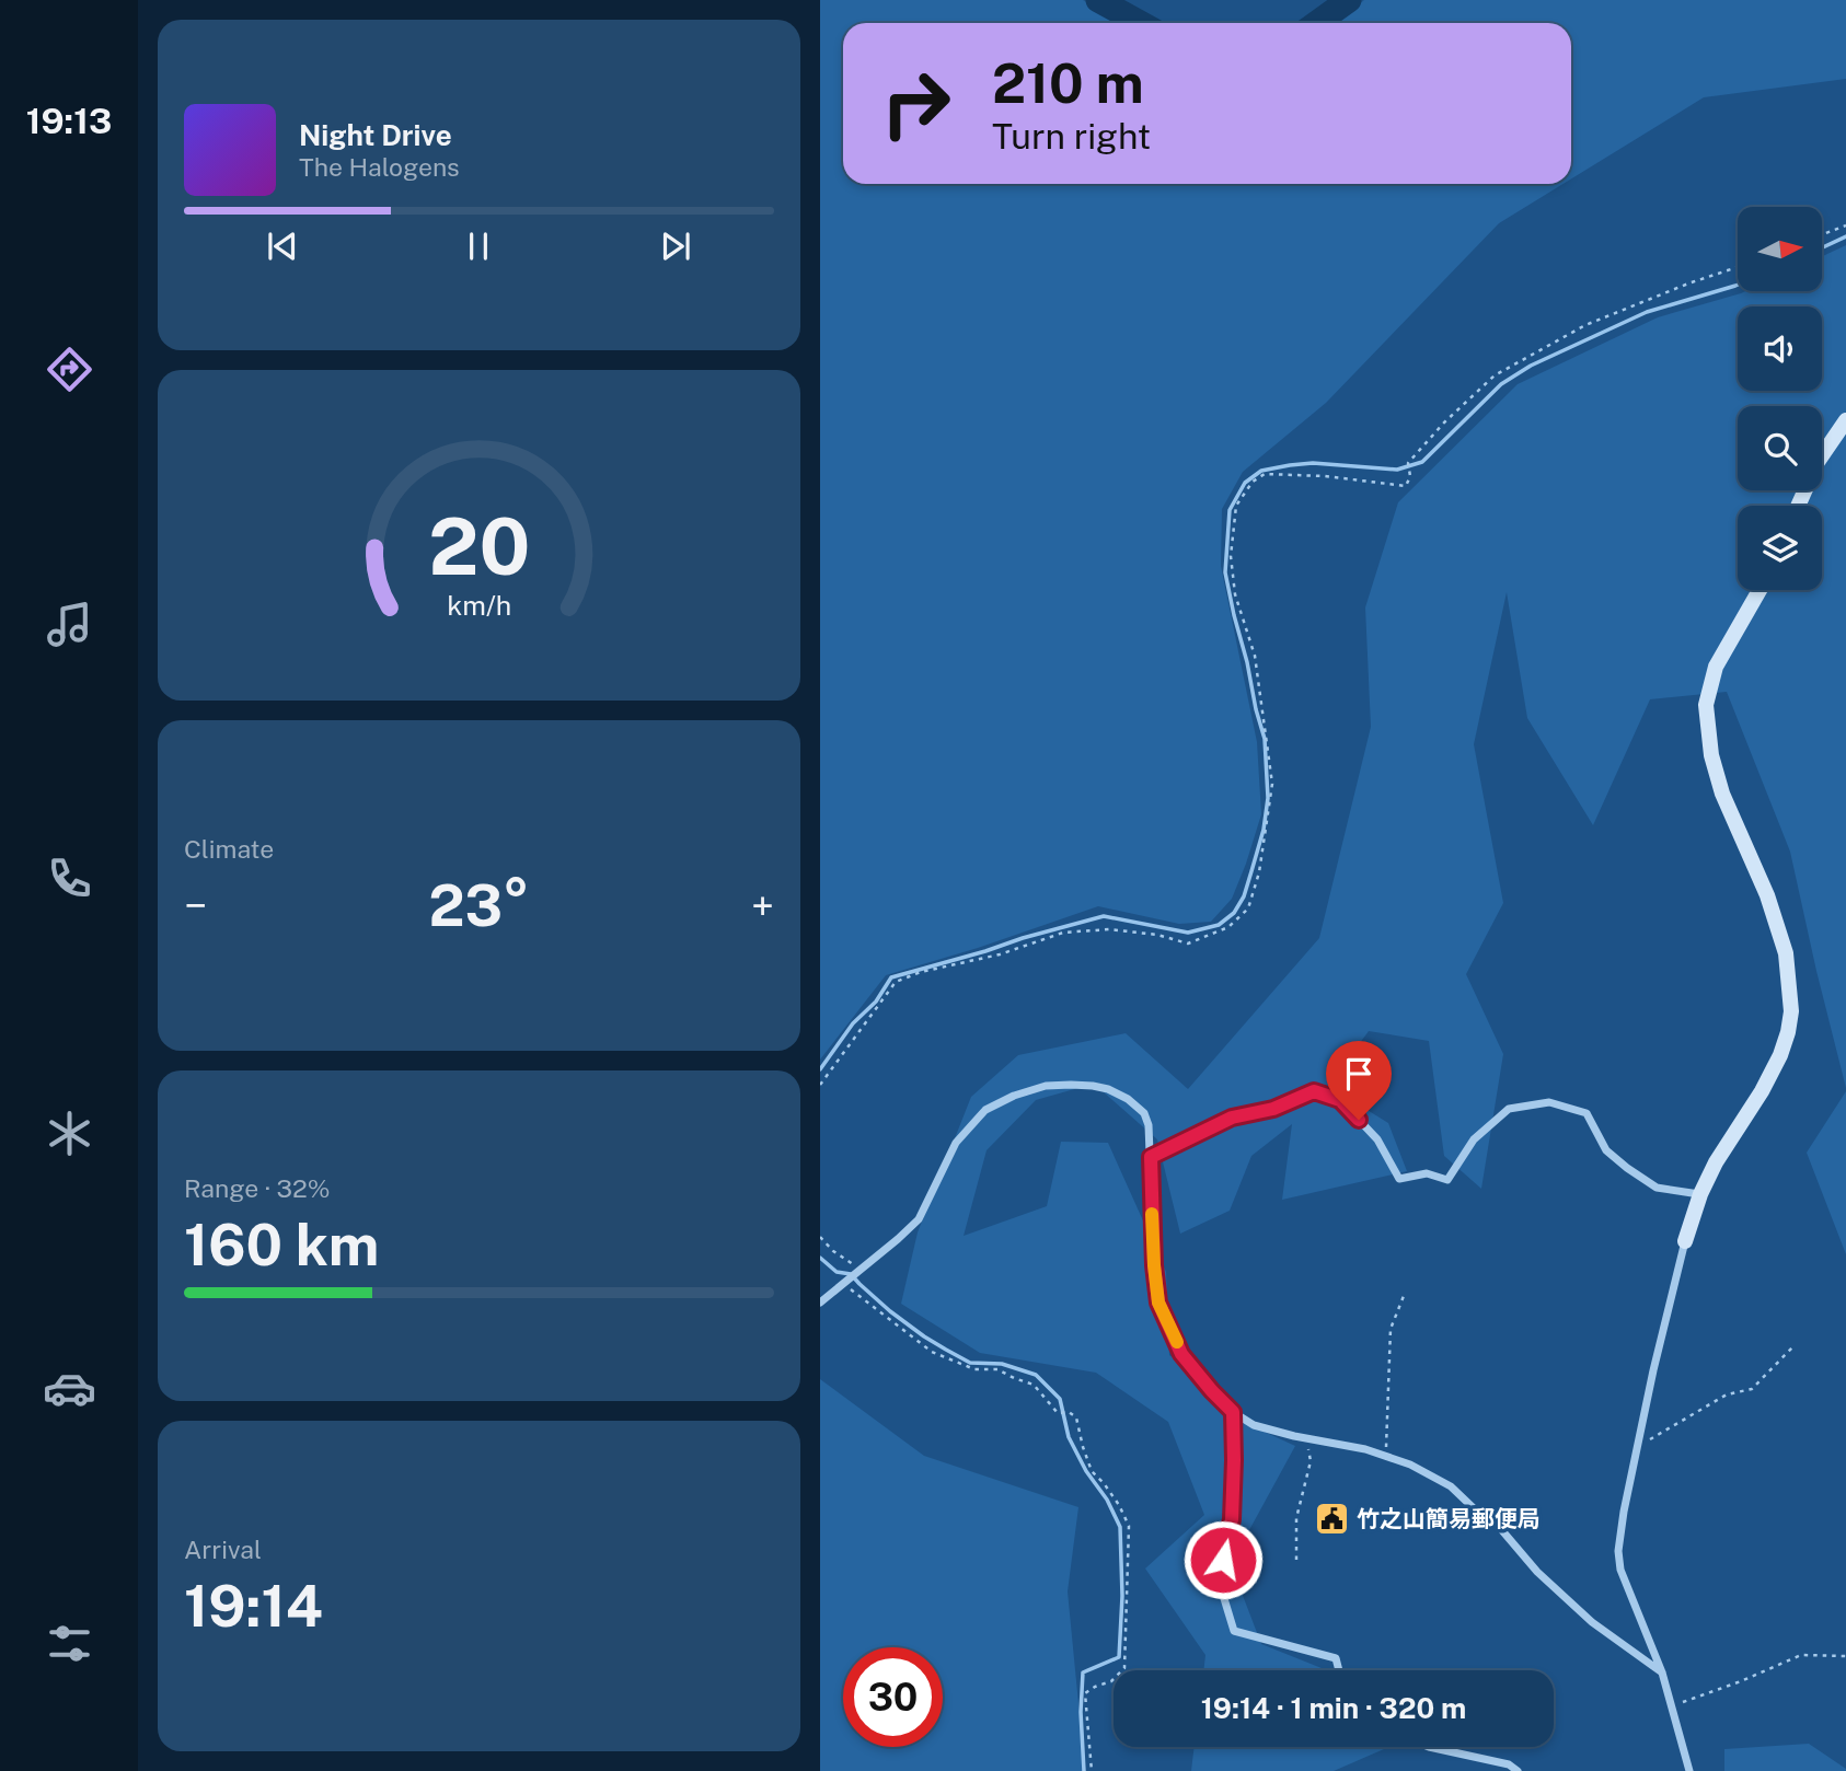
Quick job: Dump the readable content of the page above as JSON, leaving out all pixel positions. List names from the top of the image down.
{
  "places": {
    "public building": ["竹之山簡易郵便局"]
  },
  "north": "right",
  "page": {
    "tabs": "19:13",
    "turn": ["210 m", "Turn right"],
    "song": ["Night Drive", "The Halogens"],
    "tile": [
      "Climate",
      ["Range · 32%", "160 km"],
      ["Arrival", "19:14"]
    ],
    "heat": ["−", "23°", "+"],
    "limit": "30",
    "trip": "19:14 · 1 min · 320 m",
    "gauge": ["20", "km/h"]
  }
}
